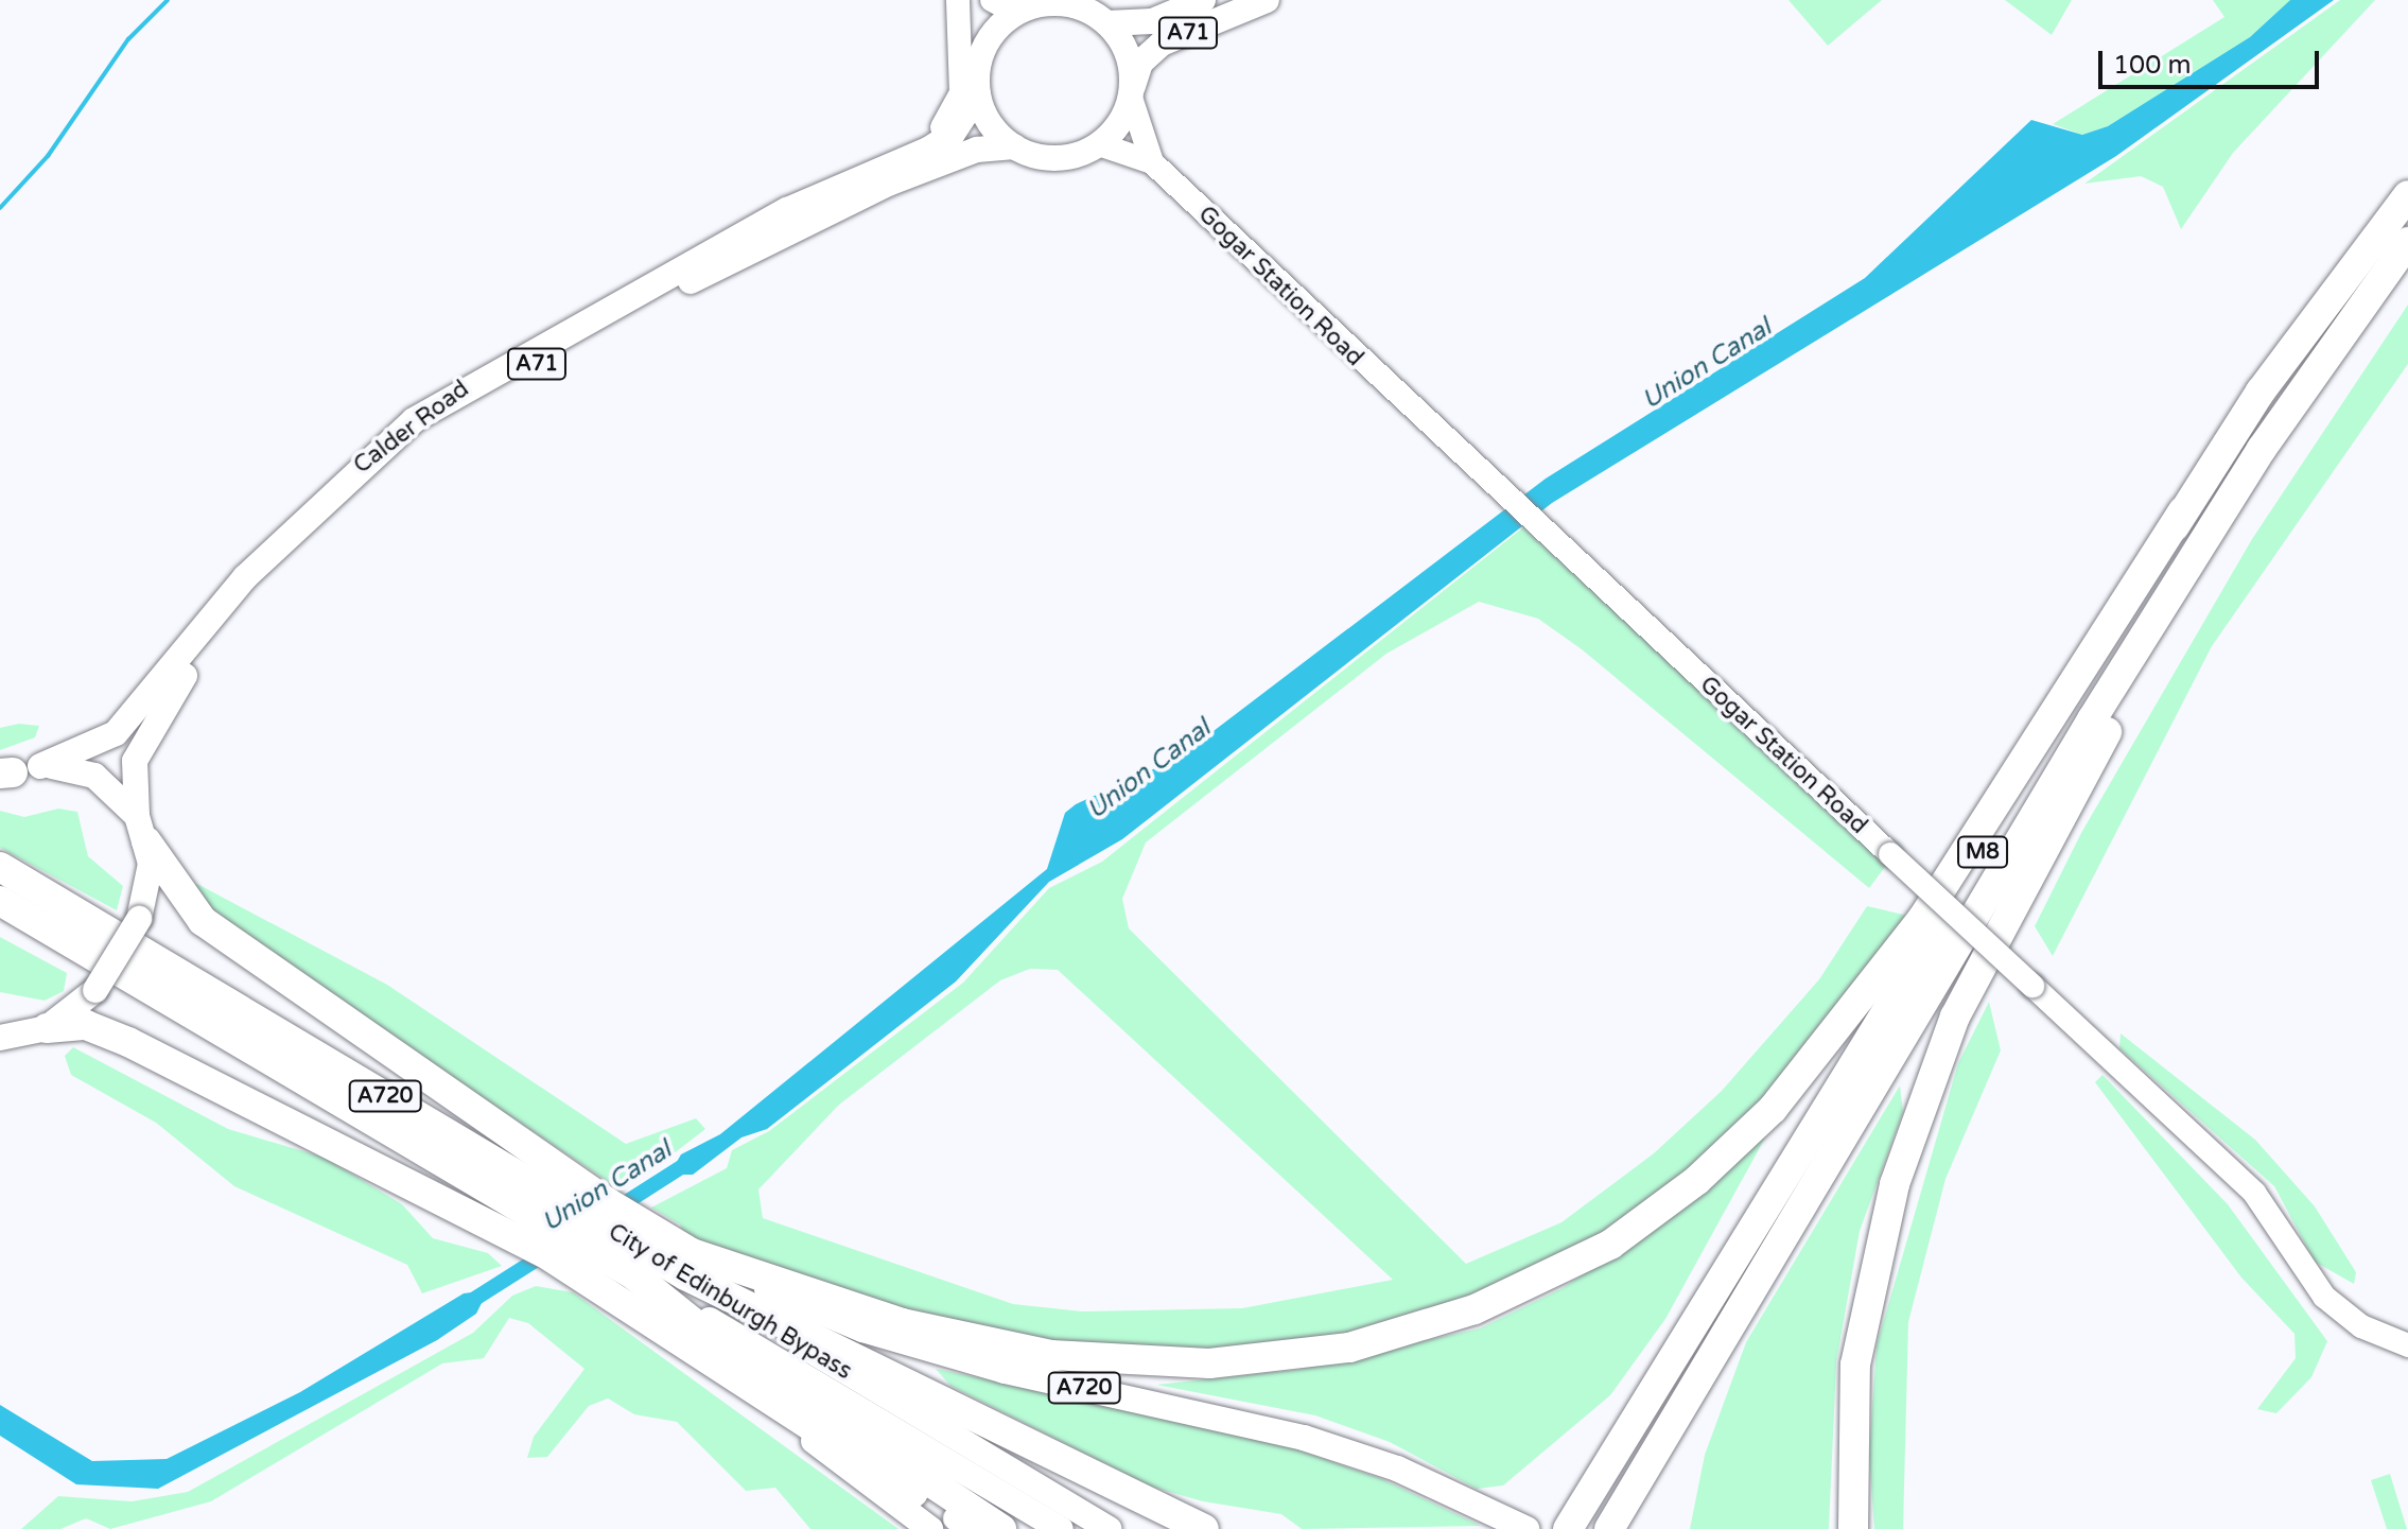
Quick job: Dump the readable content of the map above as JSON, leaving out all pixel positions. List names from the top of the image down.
{
  "streets": {
    "highway": ["M8", "A720", "City of Edinburgh Bypass"],
    "main road": ["A71", "Calder Road"],
    "street": ["Gogar Station Road"]
  },
  "crossings": [
    ["A71", "Gogar Station Road"],
    ["A71", "Calder Road"],
    ["A71", "A720"],
    ["Gogar Station Road", "Calder Road"],
    ["Calder Road", "A720"],
    ["M8", "A720"],
    ["M8", "City of Edinburgh Bypass"],
    ["A720", "City of Edinburgh Bypass"]
  ],
  "water": ["Union Canal"],
  "scale_bar": "100 m"
}
